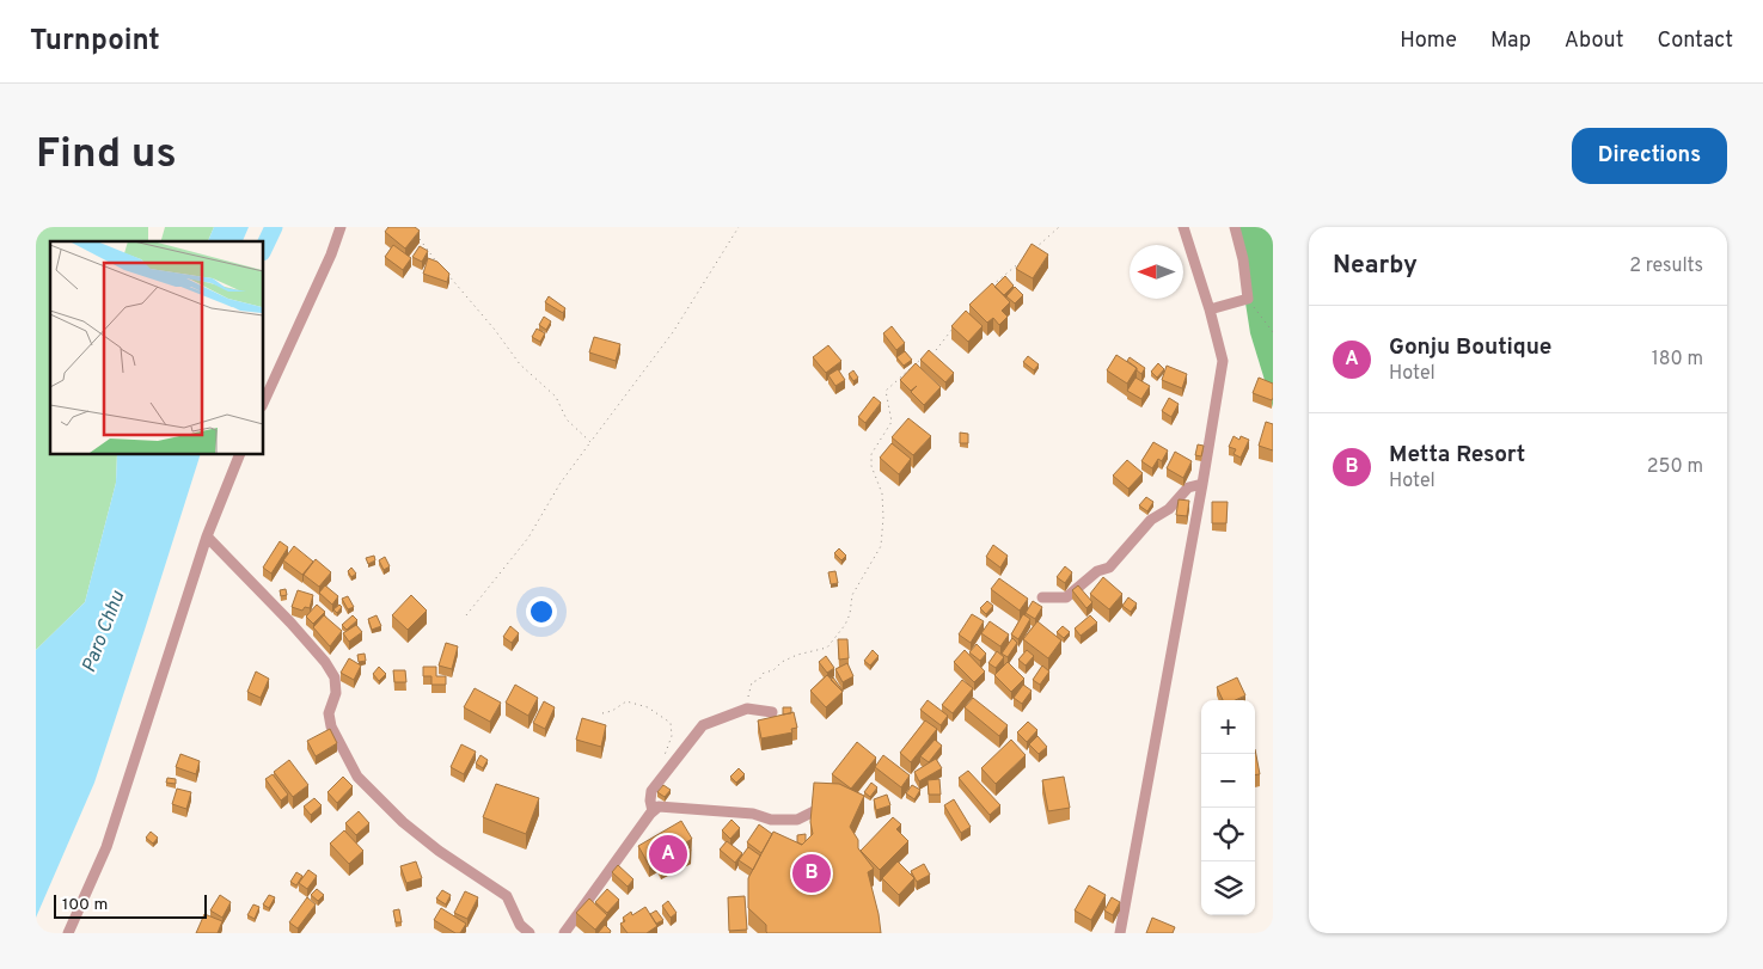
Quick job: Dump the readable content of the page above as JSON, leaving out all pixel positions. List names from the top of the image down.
{
  "water": ["Paro Chhu"],
  "scale_bar": "100 m",
  "north": "left",
  "page": {
    "header": "Turnpoint",
    "nav": [
      "Home",
      "Map",
      "About",
      "Contact"
    ],
    "buttons": "Directions",
    "title": "Find us",
    "heading": ["Nearby", "2 results"],
    "list": [
      {
        "mark": "A",
        "name": "Gonju Boutique",
        "note": "Hotel",
        "value": "180 m"
      },
      {
        "mark": "B",
        "name": "Metta Resort",
        "note": "Hotel",
        "value": "250 m"
      }
    ],
    "map_buttons": ["+", "−"],
    "pins": ["A", "B"],
    "scale": "100 m"
  }
}
